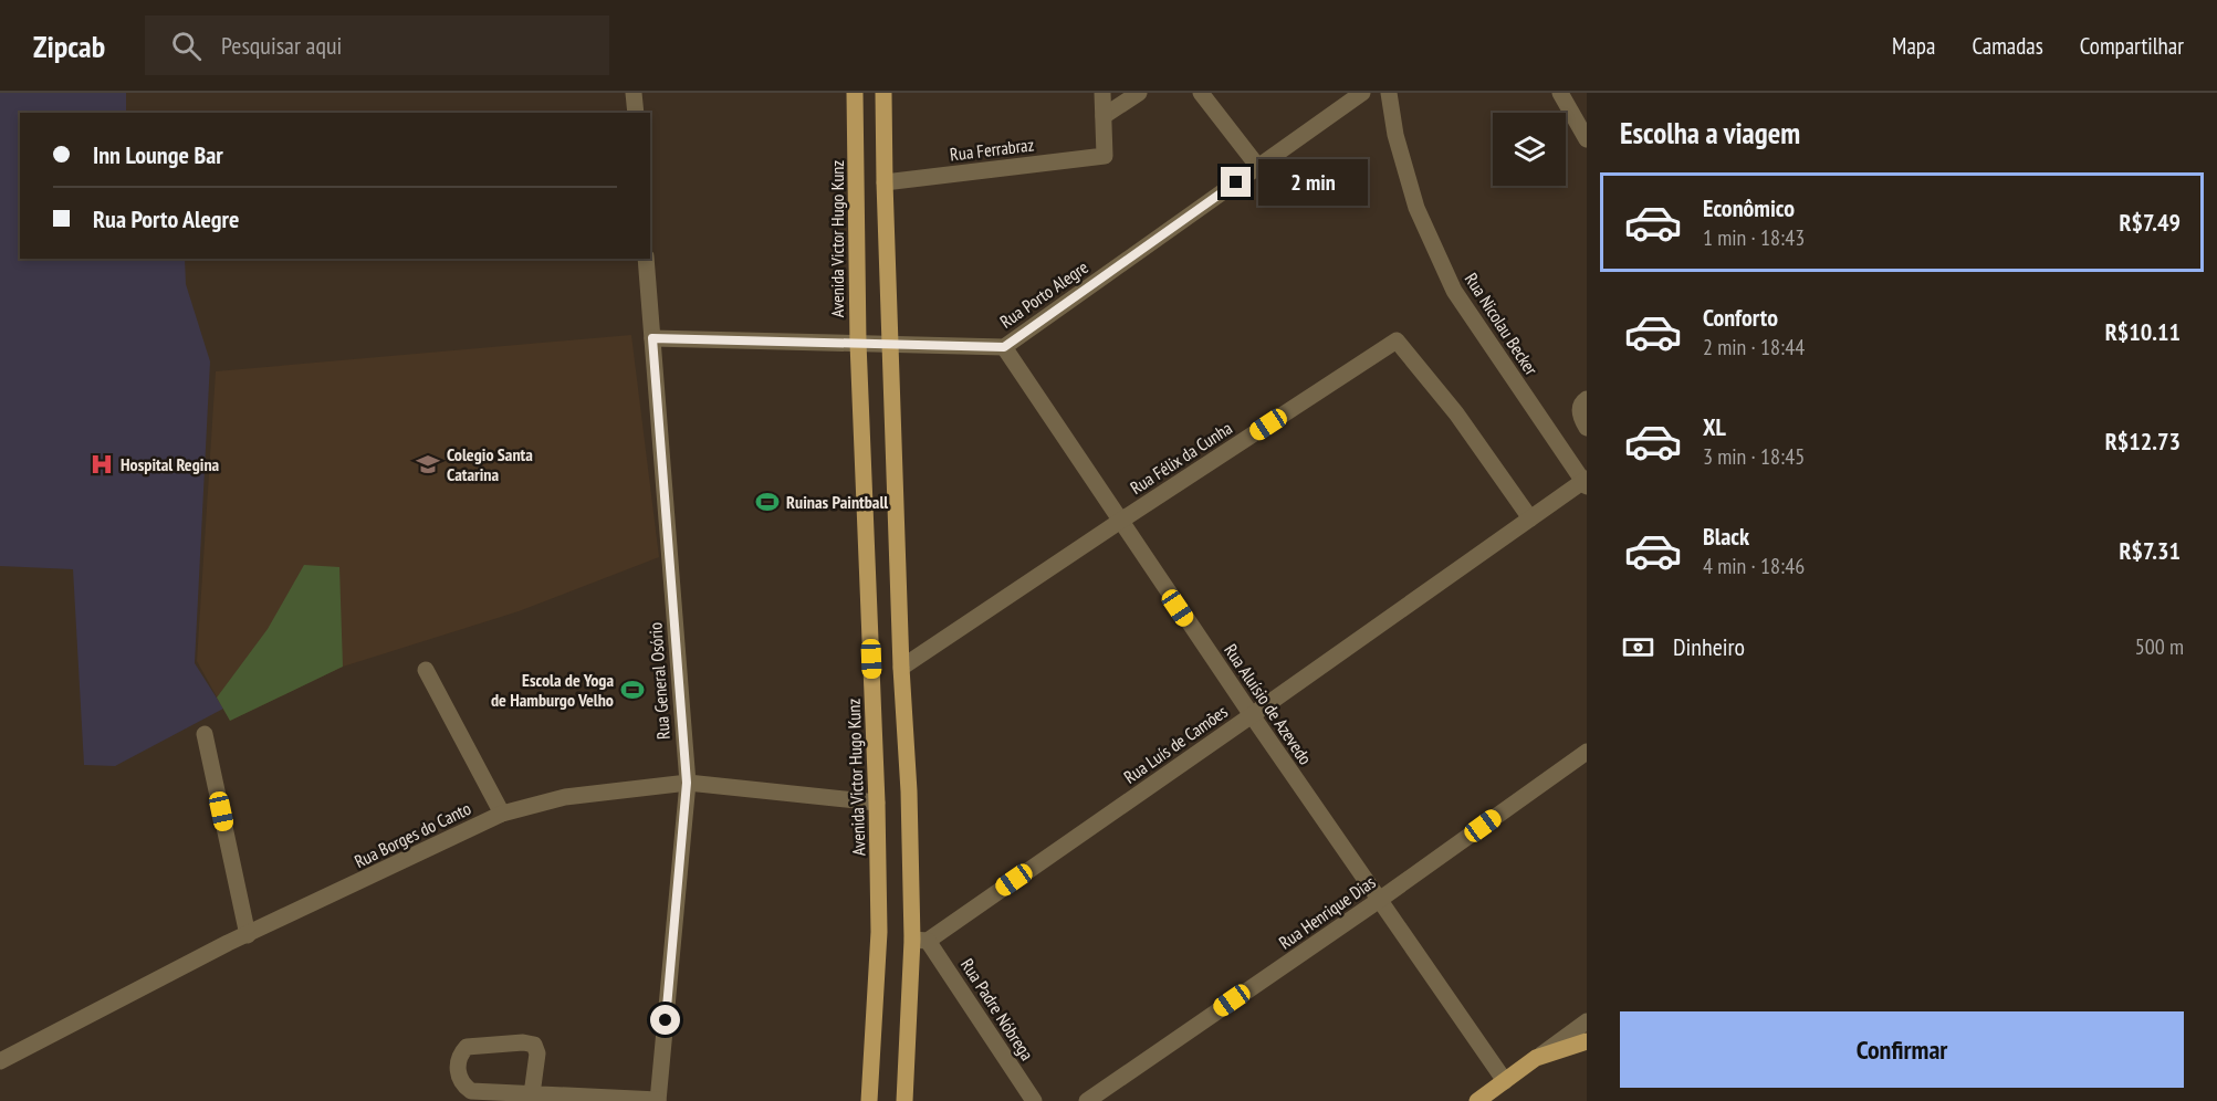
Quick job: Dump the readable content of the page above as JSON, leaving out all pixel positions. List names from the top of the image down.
{
  "streets": {
    "main road": ["Avenida Victor Hugo Kunz"],
    "street": [
      "Rua Ferrabraz",
      "Rua Porto Alegre",
      "Rua Nicolau Becker",
      "Rua Félix da Cunha",
      "Rua General Osório",
      "Rua Aluísio de Azevedo",
      "Rua Luís de Camões",
      "Rua Borges do Canto",
      "Rua Henrique Dias",
      "Rua Padre Nóbrega"
    ]
  },
  "crossings": [
    ["Avenida Victor Hugo Kunz", "Rua Porto Alegre"],
    ["Avenida Victor Hugo Kunz", "Rua Borges do Canto"],
    ["Rua Porto Alegre", "Rua General Osório"],
    ["Rua Porto Alegre", "Rua Aluísio de Azevedo"],
    ["Rua Nicolau Becker", "Rua Luís de Camões"],
    ["Rua Félix da Cunha", "Rua Aluísio de Azevedo"],
    ["Rua Félix da Cunha", "Rua Luís de Camões"],
    ["Rua General Osório", "Rua Borges do Canto"],
    ["Rua Aluísio de Azevedo", "Rua Luís de Camões"],
    ["Rua Aluísio de Azevedo", "Rua Henrique Dias"],
    ["Rua Luís de Camões", "Rua Padre Nóbrega"]
  ],
  "places": {
    "hospital": ["Hospital Regina"],
    "school or university": ["Colegio Santa Catarina"],
    "sports": ["Ruinas Paintball", "Escola de Yoga de Hamburgo Velho"]
  },
  "page": {
    "header": "Zipcab",
    "search": "Pesquisar aqui",
    "nav": ["Mapa", "Camadas", "Compartilhar"],
    "heading": "Escolha a viagem",
    "banner": ["Inn Lounge Bar", "Rua Porto Alegre"],
    "bubble": "2 min",
    "list": [
      {
        "name": "Econômico",
        "note": "1 min · 18:43",
        "value": "R$7.49"
      },
      {
        "name": "Conforto",
        "note": "2 min · 18:44",
        "value": "R$10.11"
      },
      {
        "name": "XL",
        "note": "3 min · 18:45",
        "value": "R$12.73"
      },
      {
        "name": "Black",
        "note": "4 min · 18:46",
        "value": "R$7.31"
      }
    ],
    "pay": ["Dinheiro", "500 m"],
    "buttons": "Confirmar"
  }
}
